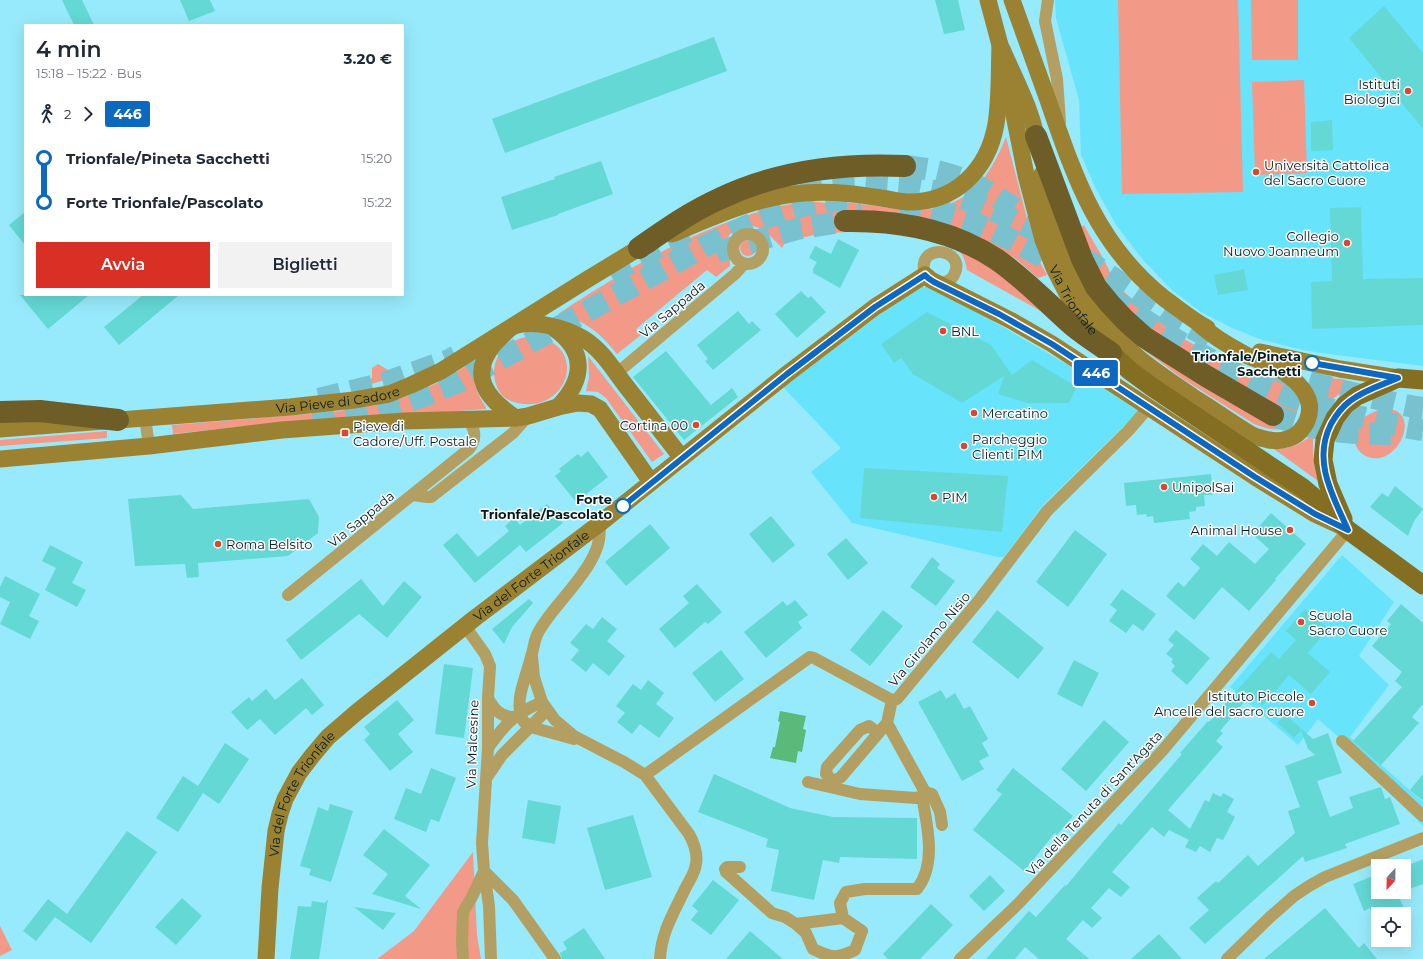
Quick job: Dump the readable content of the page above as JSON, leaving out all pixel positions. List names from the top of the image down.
{
  "streets": {
    "main road": ["Via Trionfale"],
    "street": [
      "Via Sappada",
      "Via Pieve di Cadore",
      "Via del Forte Trionfale",
      "Via Girolamo Nisio",
      "Via Malcesine",
      "Via della Tenuta di Sant'Agata"
    ]
  },
  "crossings": [
    ["Via Trionfale", "Via del Forte Trionfale"],
    ["Via Trionfale", "Via Girolamo Nisio"],
    ["Via Trionfale", "Via della Tenuta di Sant'Agata"],
    ["Via Sappada", "Via Pieve di Cadore"],
    ["Via Pieve di Cadore", "Via del Forte Trionfale"],
    ["Via del Forte Trionfale", "Via Malcesine"]
  ],
  "places": {
    "other": [
      "Istituti Biologici",
      "Università Cattolica del Sacro Cuore",
      "Collegio Nuovo Joanneum",
      "BNL",
      "Trionfale/Pineta Sacchetti",
      "Mercatino",
      "Cortina 00",
      "Parcheggio Clienti PIM",
      "UnipolSai",
      "PIM",
      "Forte Trionfale/Pascolato",
      "Animal House",
      "Roma Belsito",
      "Scuola Sacro Cuore",
      "Istituto Piccole Ancelle del sacro cuore"
    ],
    "transit": ["Pieve di Cadore/Uff. Postale"]
  },
  "lines": ["bus line 446"],
  "north": "bottom",
  "page": {
    "on_map": "446",
    "heading": ["4 min", "15:18 – 15:22 · Bus", "3.20 €"],
    "legs": ["2", "446"],
    "list": [
      {
        "name": "Trionfale/Pineta Sacchetti",
        "value": "15:20"
      },
      {
        "name": "Forte Trionfale/Pascolato",
        "value": "15:22"
      }
    ],
    "buttons": ["Avvia", "Biglietti"]
  }
}
